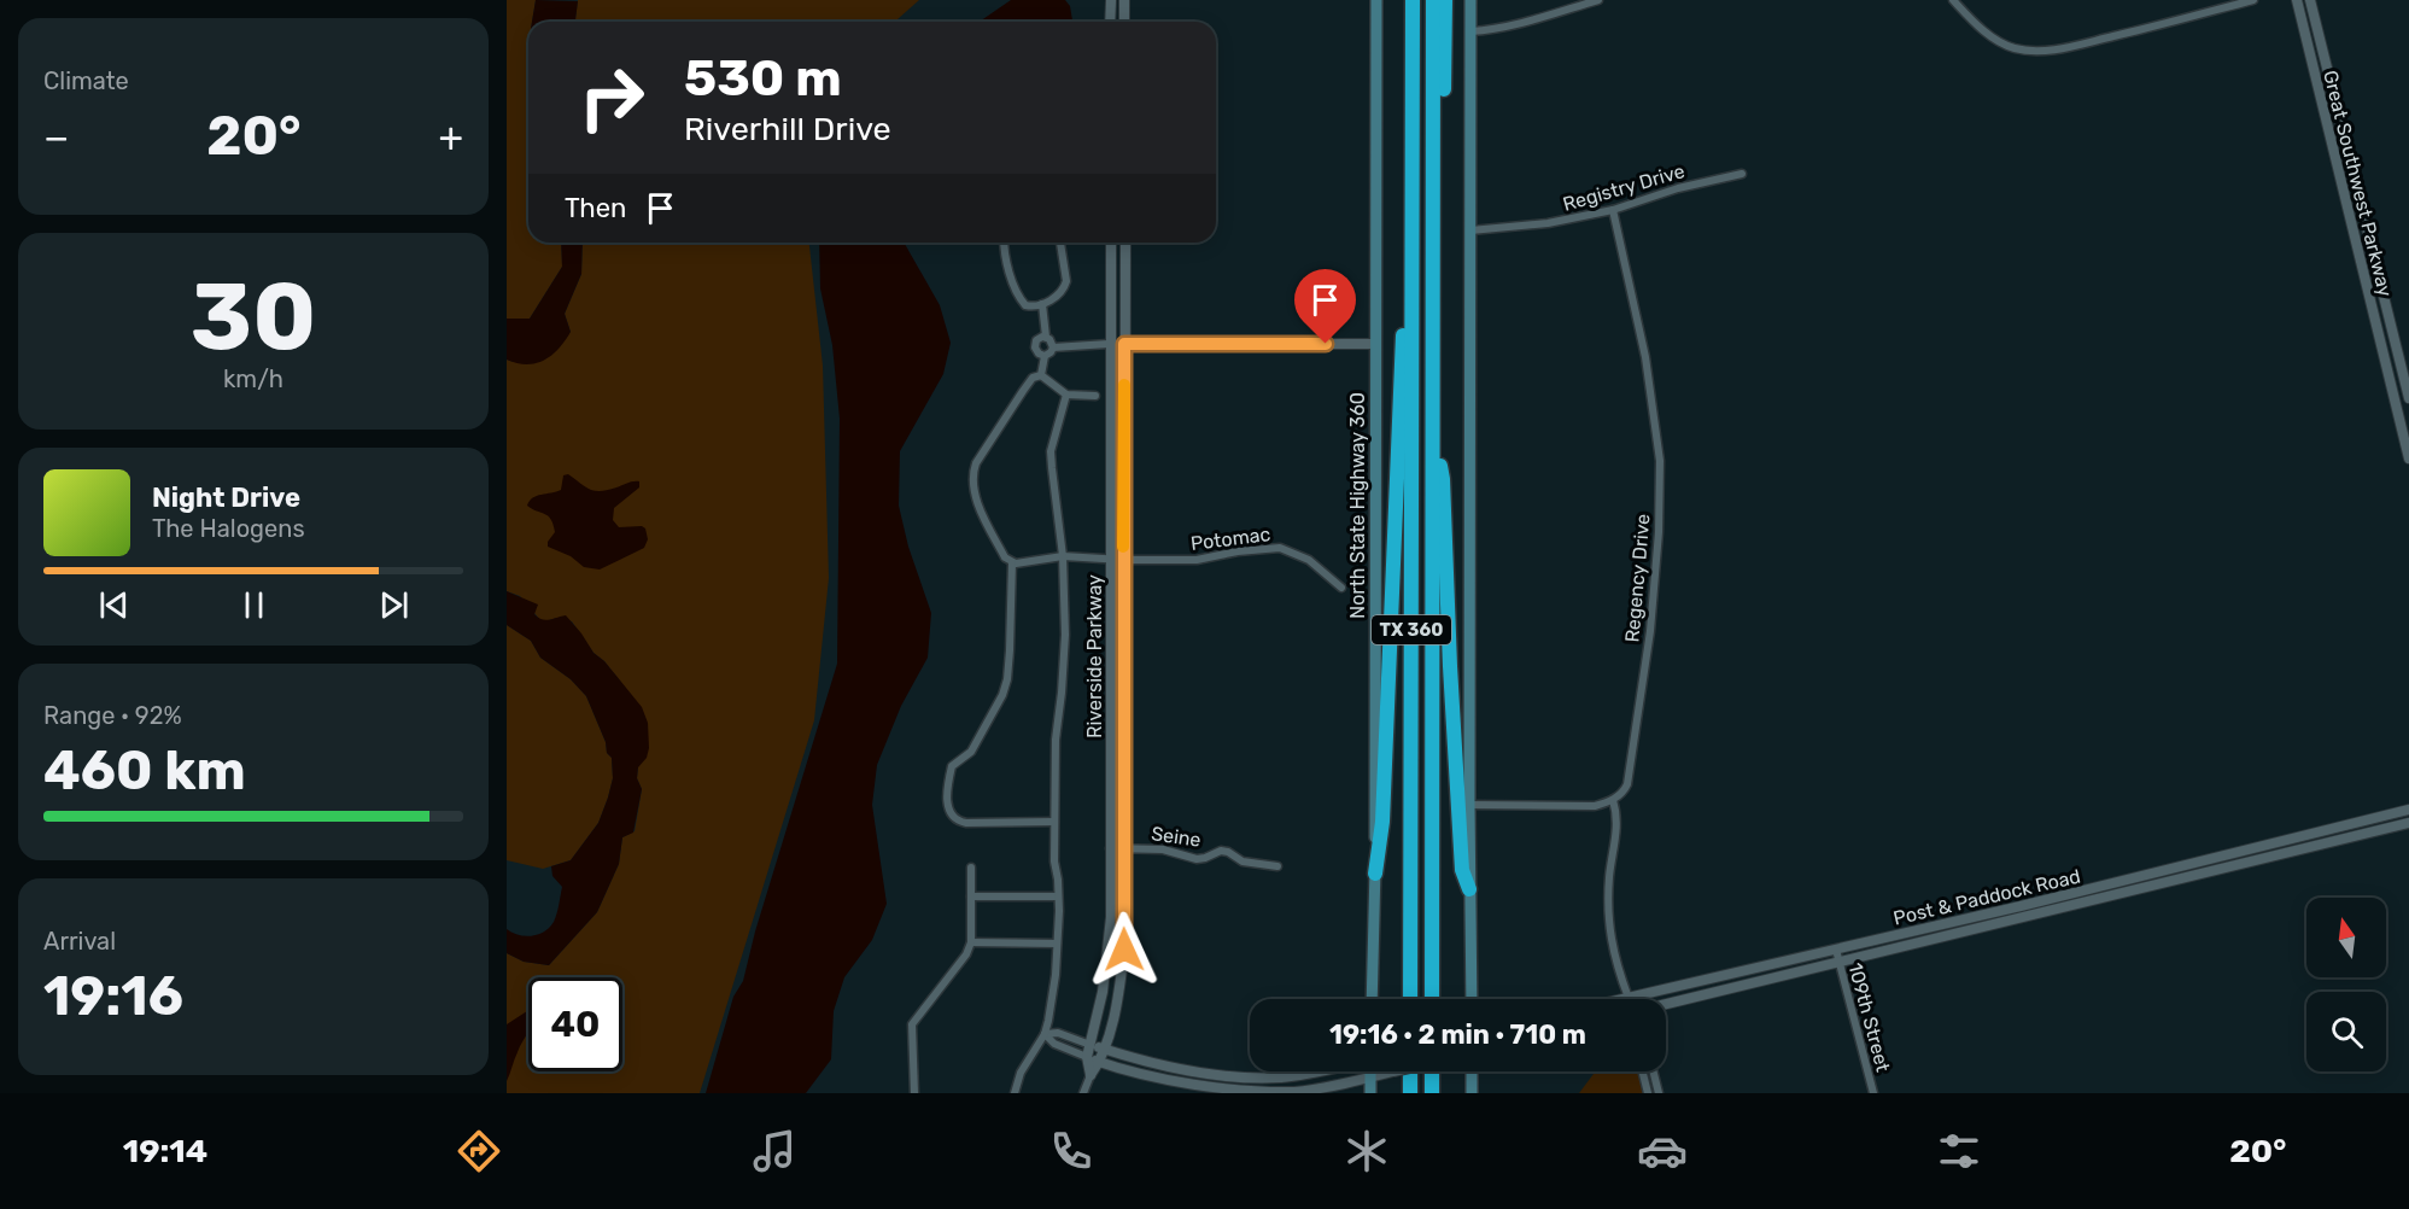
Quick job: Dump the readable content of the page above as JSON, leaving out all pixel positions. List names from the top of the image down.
{
  "streets": {
    "highway": ["TX 360"],
    "main road": ["North State Highway 360"],
    "street": [
      "Great Southwest Parkway",
      "Registry Drive",
      "Potomac",
      "Regency Drive",
      "Riverside Parkway",
      "Seine",
      "Post & Paddock Road",
      "109th Street"
    ]
  },
  "crossings": [
    ["Registry Drive", "Regency Drive"],
    ["Potomac", "Riverside Parkway"],
    ["Riverside Parkway", "Seine"],
    ["Post & Paddock Road", "109th Street"]
  ],
  "north": "top",
  "page": {
    "tile": [
      "Climate",
      ["30", "km/h"],
      ["Range · 92%", "460 km"],
      ["Arrival", "19:16"]
    ],
    "turn": ["530 m", "Riverhill Drive"],
    "heat": ["−", "20°", "+"],
    "then": "Then",
    "song": ["Night Drive", "The Halogens"],
    "limit": "40",
    "trip": "19:16 · 2 min · 710 m",
    "tabs": ["19:14", "20°"]
  }
}
